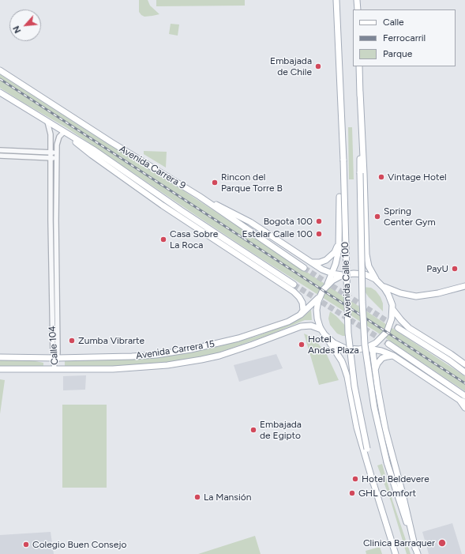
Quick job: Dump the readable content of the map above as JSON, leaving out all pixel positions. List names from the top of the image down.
{
  "streets": {
    "main road": ["Avenida Carrera 9", "Avenida Calle 100", "Avenida Carrera 15"],
    "street": ["Calle 104"]
  },
  "crossings": [
    ["Avenida Carrera 9", "Calle 104"],
    ["Calle 104", "Avenida Carrera 15"]
  ],
  "places": [
    "Embajada de Chile",
    "Vintage Hotel",
    "Rincon del Parque Torre B",
    "Spring Center Gym",
    "Bogota 100",
    "Estelar Calle 100",
    "Casa Sobre La Roca",
    "PayU",
    "Zumba Vibrarte",
    "Hotel Andes Plaza",
    "Embajada de Egipto",
    "Hotel Beldevere",
    "GHL Comfort",
    "La Mansión",
    "Clinica Barraquer",
    "Colegio Buen Consejo"
  ],
  "legend": ["Calle", "Ferrocarril", "Parque"],
  "north": "bottom left"
}
